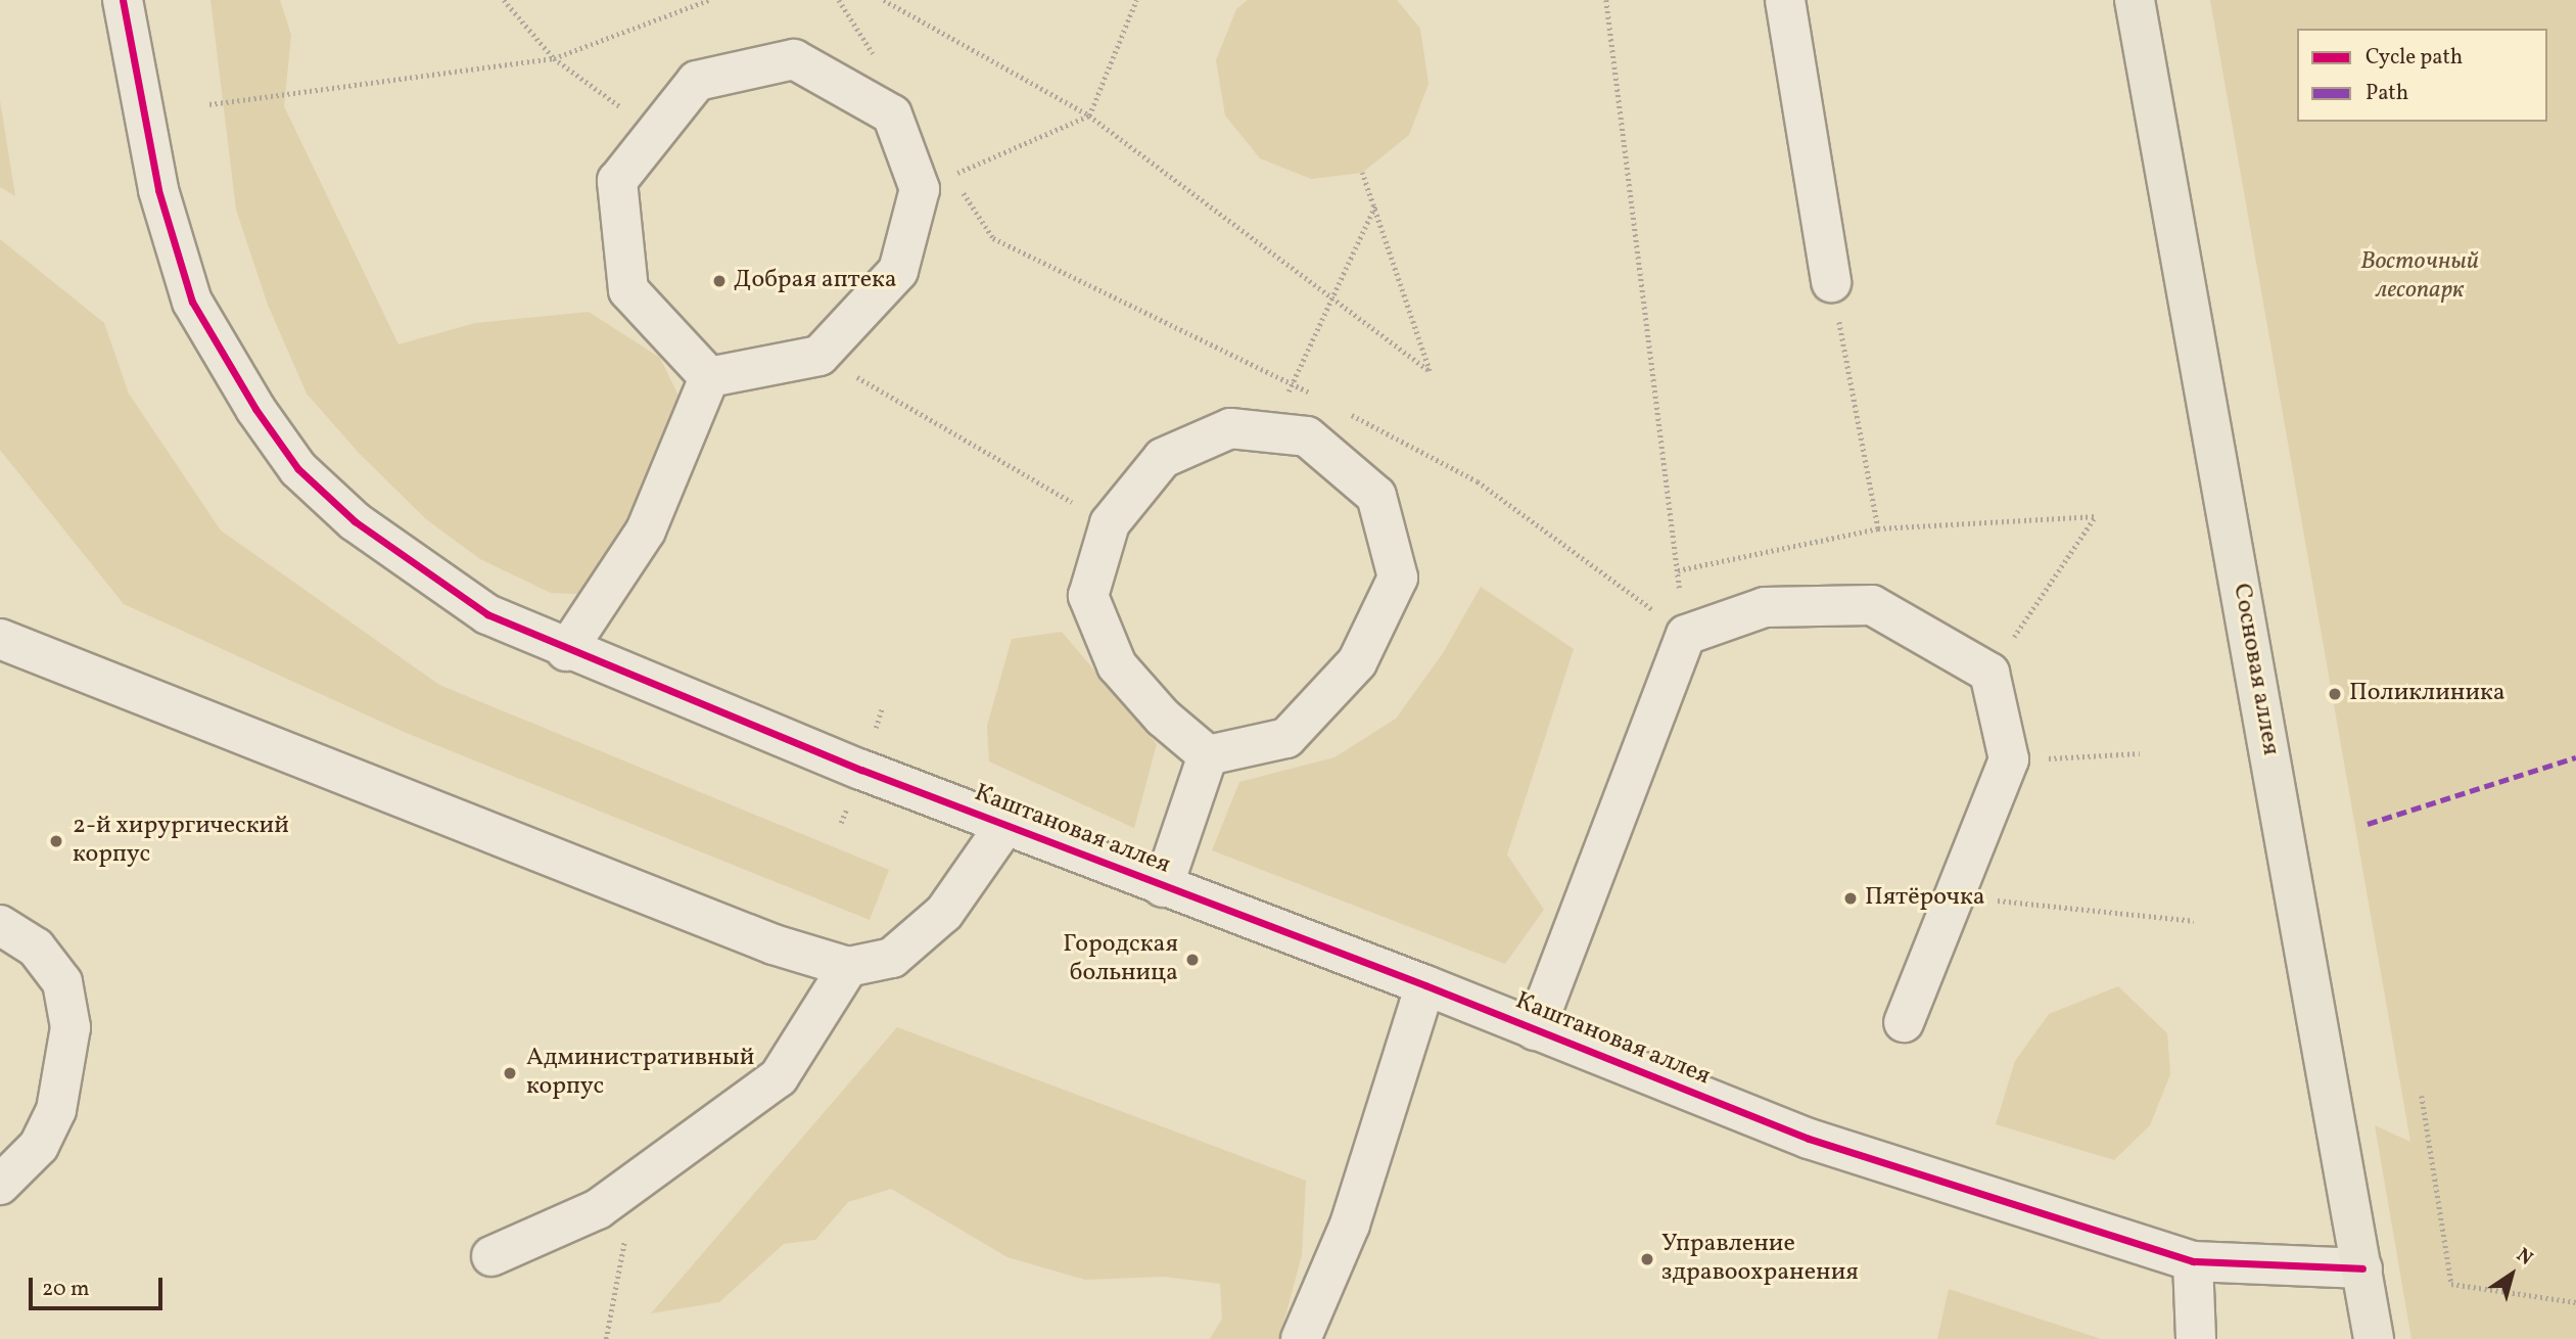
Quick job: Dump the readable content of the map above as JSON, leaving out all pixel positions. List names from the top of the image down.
{
  "streets": {
    "main road": ["Сосновая аллея"],
    "street": ["Каштановая аллея"]
  },
  "crossings": [
    ["Сосновая аллея", "Каштановая аллея"]
  ],
  "parks": ["Восточный лесопарк"],
  "places": [
    "Добрая аптека",
    "Поликлиника",
    "2-й хирургический корпус",
    "Пятёрочка",
    "Городская больница",
    "Административный корпус",
    "Управление здравоохранения"
  ],
  "legend": ["Cycle path", "Path"],
  "scale_bar": "20 m",
  "north": "top right"
}
